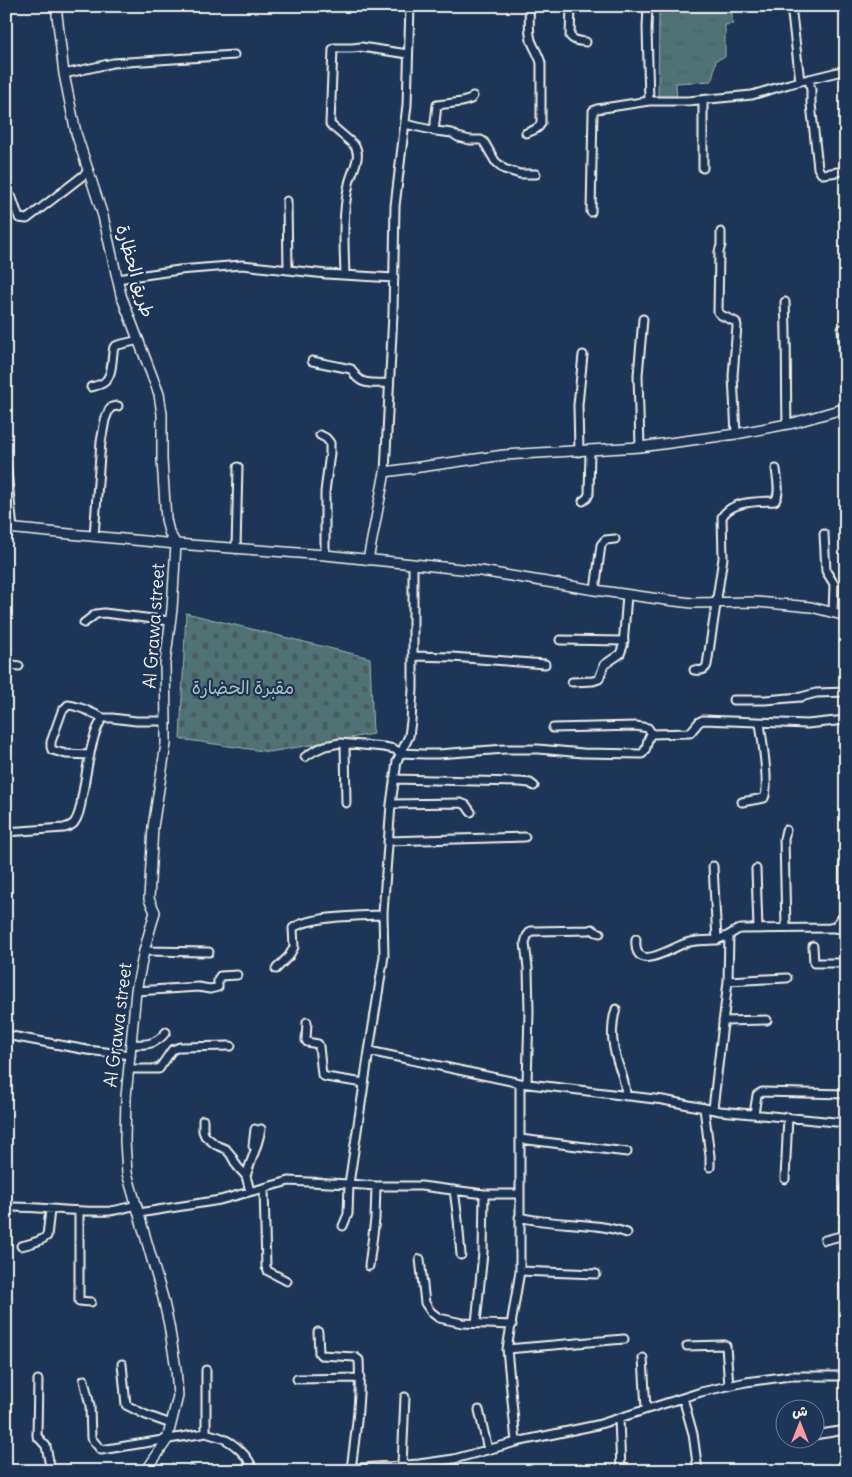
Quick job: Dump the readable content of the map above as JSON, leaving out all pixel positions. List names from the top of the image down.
{
  "streets": {
    "street": ["طريق الحظارة", "Al Grawa street"]
  },
  "crossings": [
    ["طريق الحظارة", "Al Grawa street"]
  ],
  "parks": ["مقبرة الحضارة"],
  "north": "top"
}
